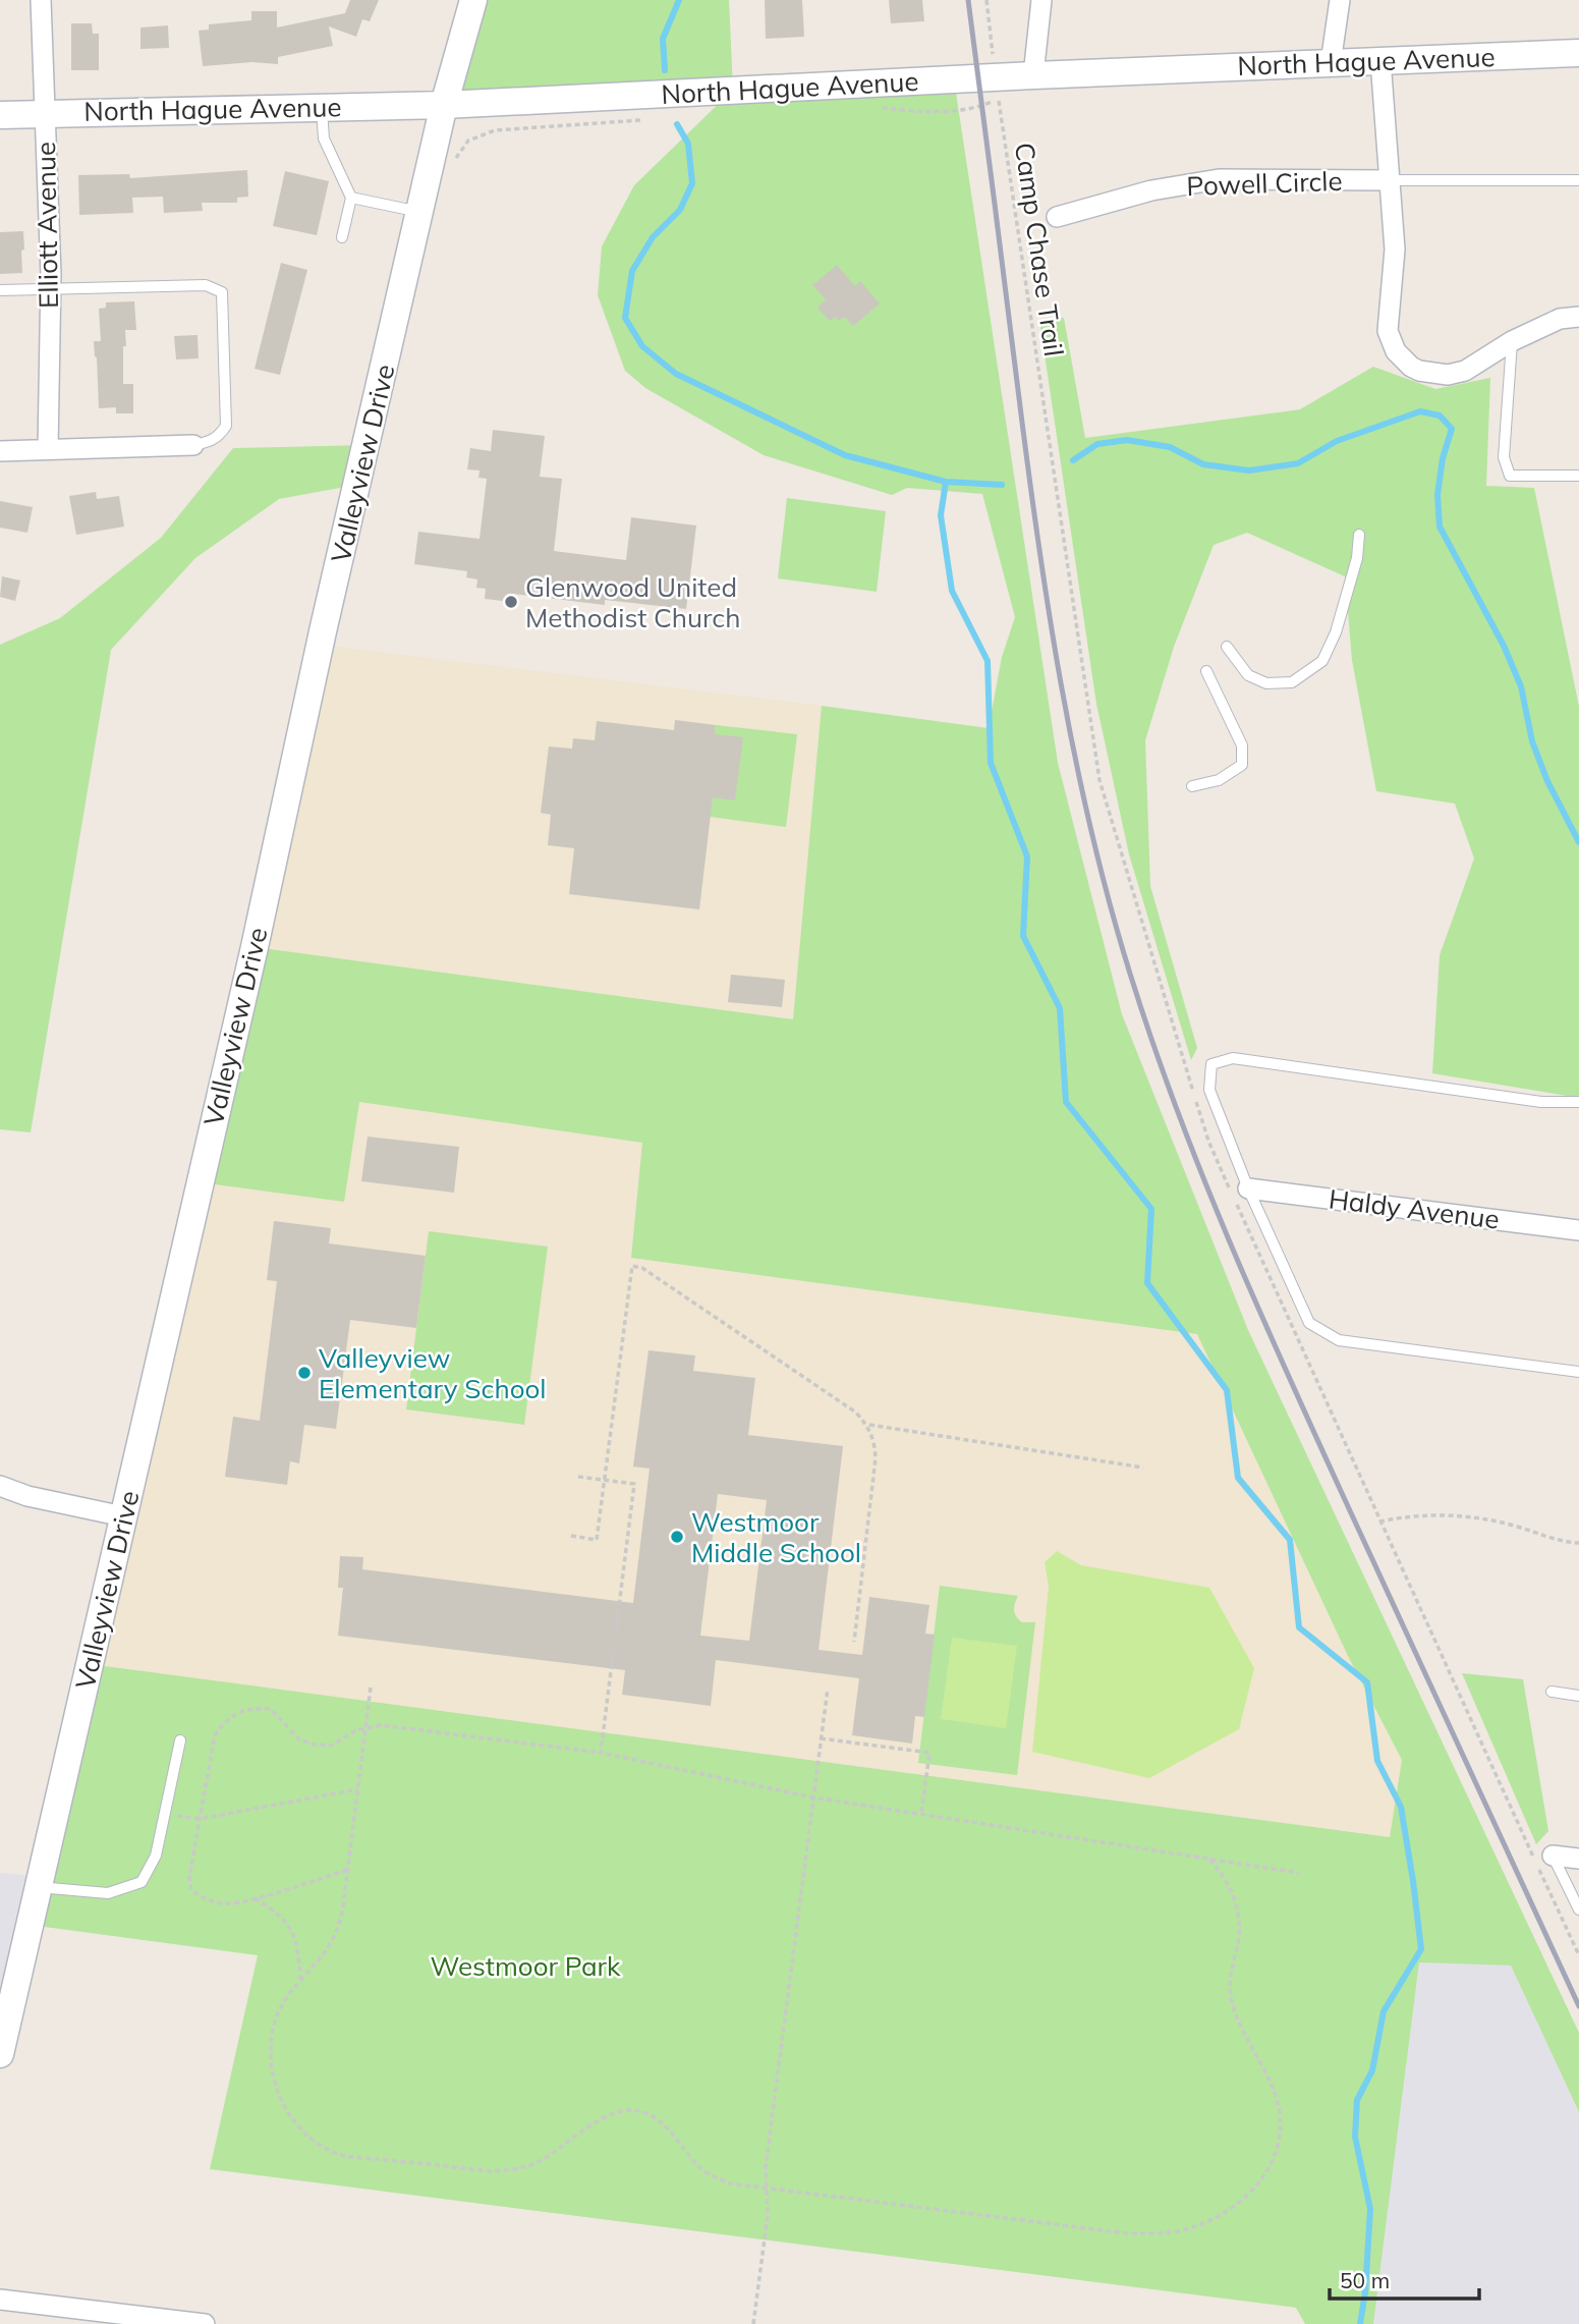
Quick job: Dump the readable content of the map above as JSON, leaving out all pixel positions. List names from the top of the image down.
{
  "streets": {
    "street": [
      "North Hague Avenue",
      "Powell Circle",
      "Elliott Avenue",
      "Valleyview Drive",
      "Haldy Avenue"
    ],
    "path": ["Camp Chase Trail"]
  },
  "crossings": [
    ["North Hague Avenue", "Elliott Avenue"],
    ["North Hague Avenue", "Camp Chase Trail"],
    ["North Hague Avenue", "Valleyview Drive"]
  ],
  "parks": ["Westmoor Park"],
  "places": ["Glenwood United Methodist Church", "Valleyview Elementary School", "Westmoor Middle School"],
  "scale_bar": "50 m"
}
